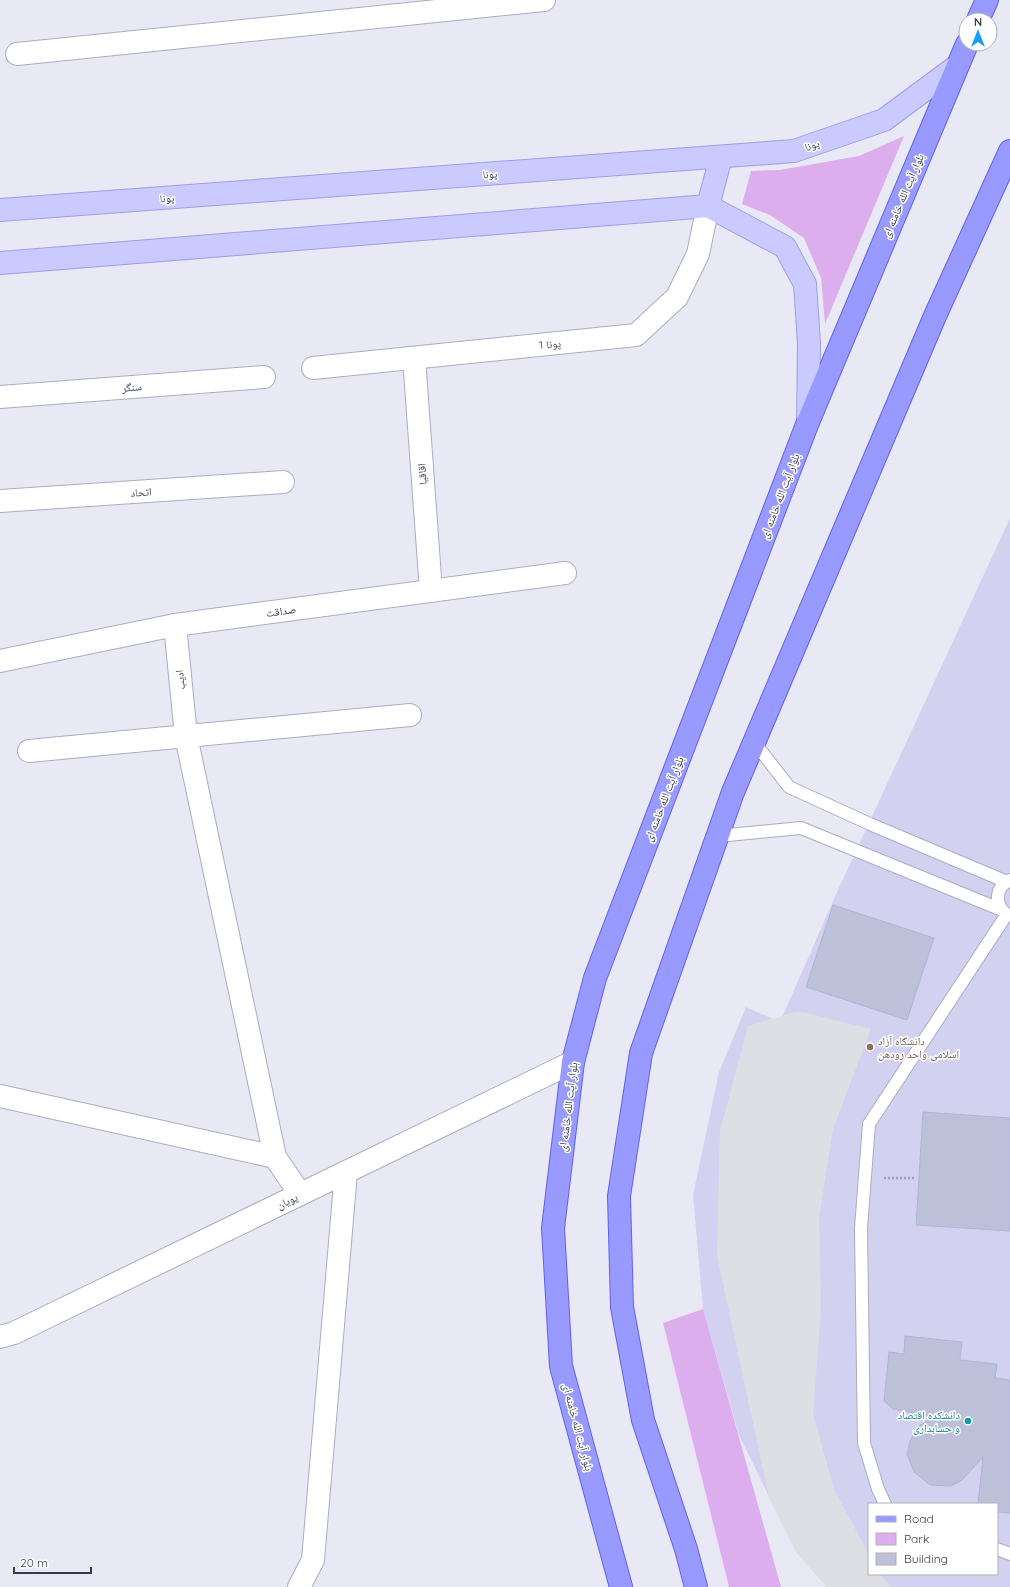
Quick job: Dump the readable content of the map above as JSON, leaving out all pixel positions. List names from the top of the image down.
{
  "streets": {
    "main road": ["بلوار آیت الله خامنه ای"],
    "street": [
      "پونا",
      "پونا 1",
      "سنگر",
      "اقاقیا",
      "اتحاد",
      "صداقت",
      "ادیب",
      "پویان"
    ]
  },
  "crossings": [
    ["پونا", "بلوار آیت الله خامنه ای"],
    ["بلوار آیت الله خامنه ای", "پویان"],
    ["پونا 1", "اقاقیا"],
    ["اقاقیا", "صداقت"],
    ["صداقت", "ادیب"]
  ],
  "places": ["دانشگاه آزاد اسلامی واحد رودهن", "دانشکده اقتصاد و حسابداری"],
  "legend": ["Road", "Park", "Building"],
  "scale_bar": "20 m",
  "north": "top"
}
